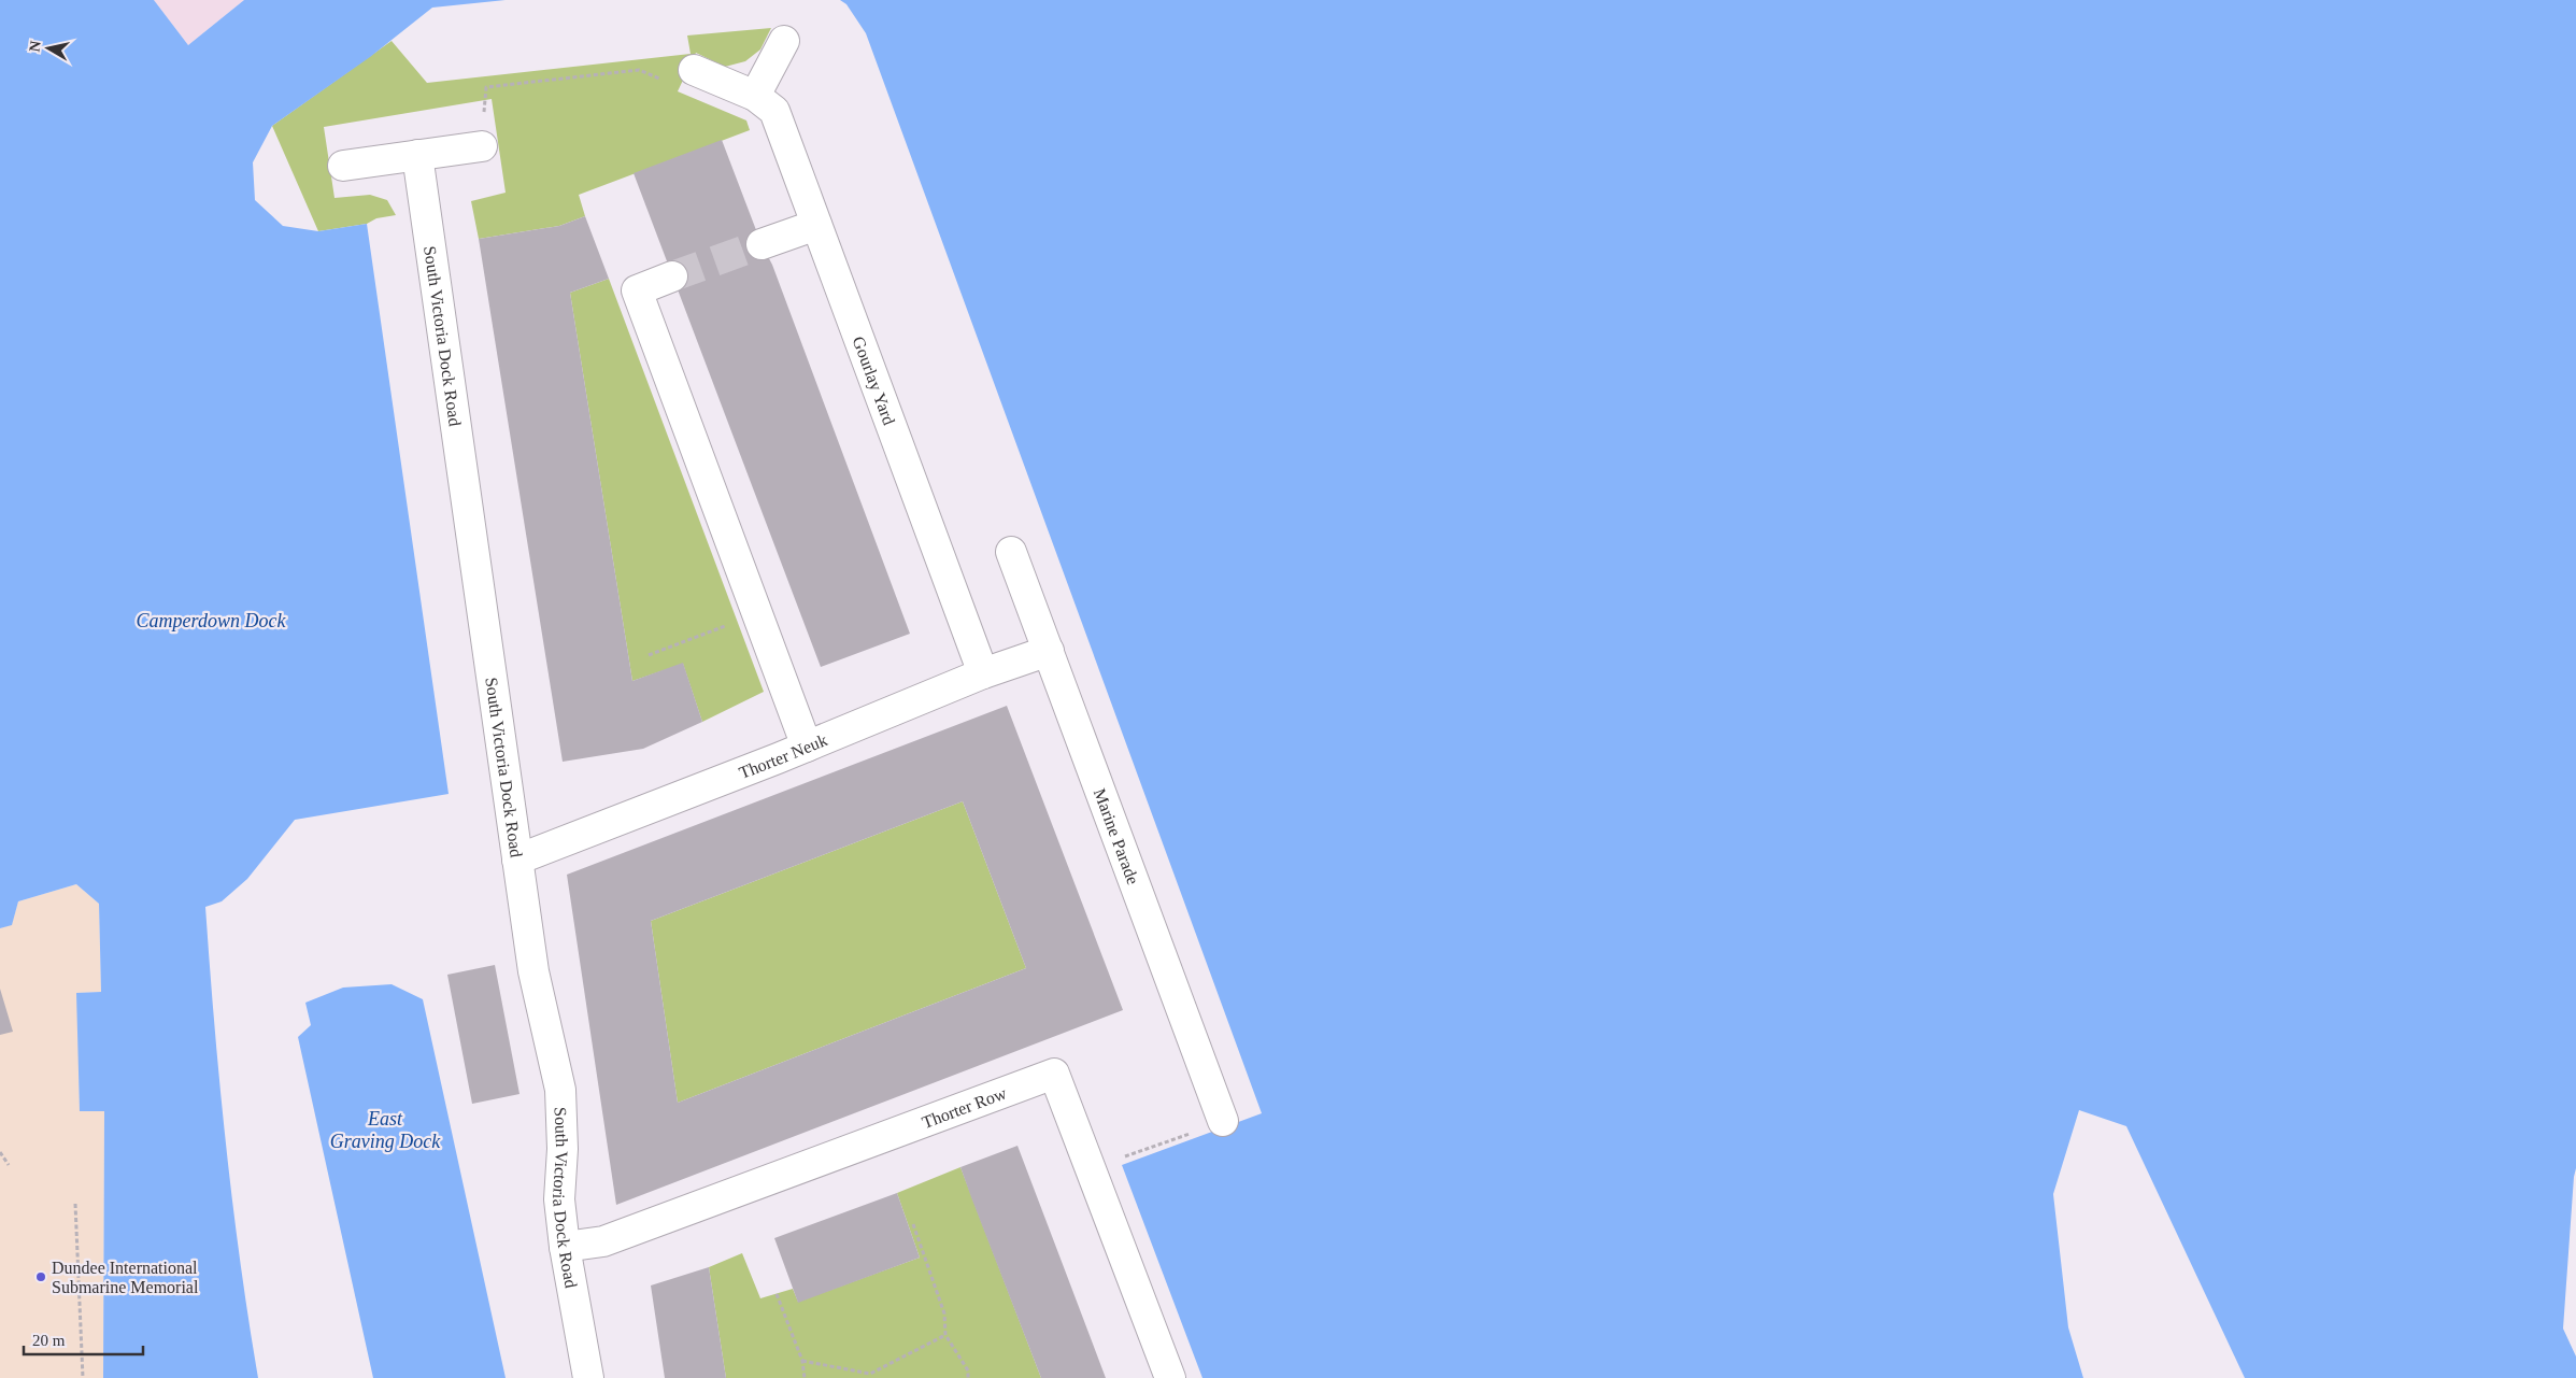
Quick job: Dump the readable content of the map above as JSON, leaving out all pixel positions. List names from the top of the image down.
{
  "streets": {
    "street": [
      "South Victoria Dock Road",
      "Gourlay Yard",
      "Thorter Neuk",
      "Marine Parade",
      "Thorter Row"
    ]
  },
  "crossings": [
    ["South Victoria Dock Road", "Thorter Neuk"],
    ["South Victoria Dock Road", "Thorter Row"],
    ["Gourlay Yard", "Thorter Neuk"],
    ["Thorter Neuk", "Marine Parade"]
  ],
  "water": ["Camperdown Dock", "East Graving Dock"],
  "places": ["Dundee International Submarine Memorial"],
  "scale_bar": "20 m",
  "north": "left"
}
